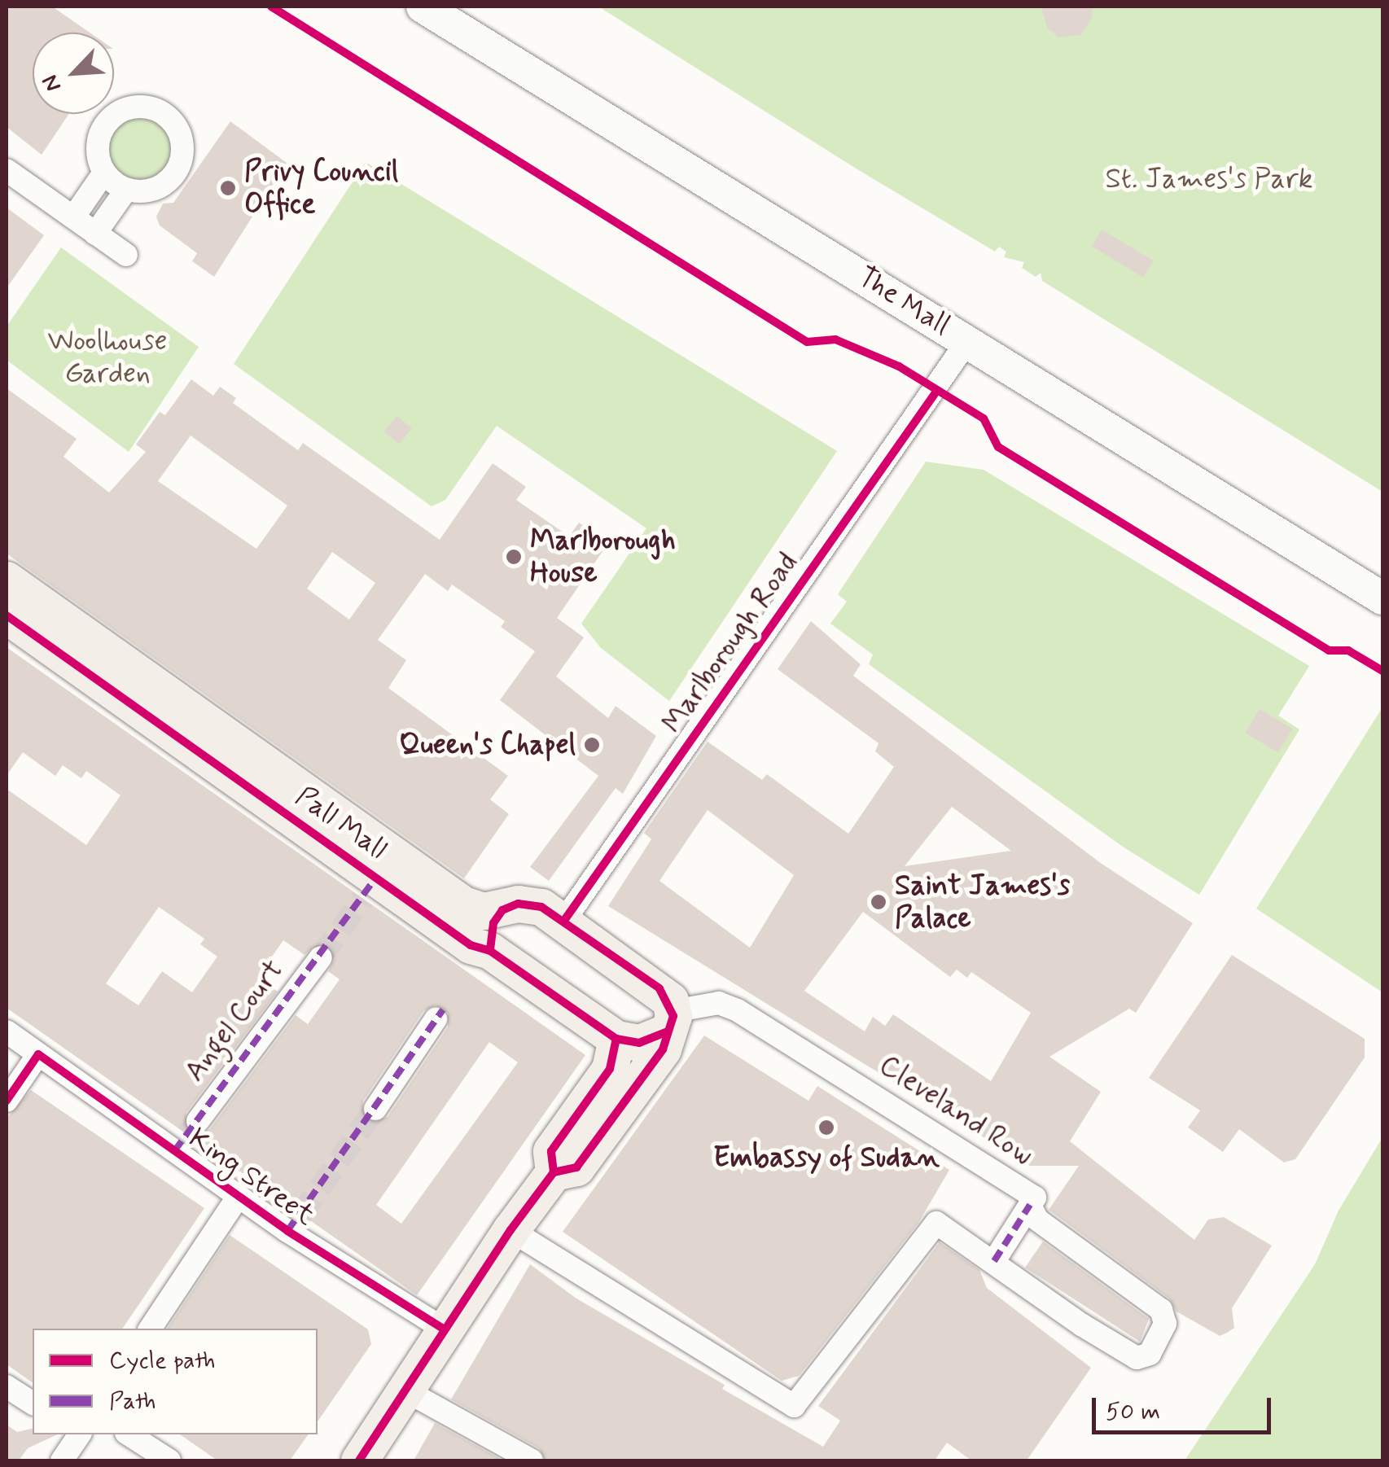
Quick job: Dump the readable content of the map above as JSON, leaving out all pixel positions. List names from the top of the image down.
{
  "streets": {
    "main road": ["Pall Mall"],
    "street": [
      "The Mall",
      "Marlborough Road",
      "Angel Court",
      "Cleveland Row",
      "King Street"
    ]
  },
  "crossings": [
    ["The Mall", "Marlborough Road"],
    ["Marlborough Road", "Pall Mall"],
    ["Pall Mall", "Cleveland Row"],
    ["Angel Court", "King Street"]
  ],
  "parks": ["St. James's Park", "Woolhouse Garden"],
  "places": [
    "Privy Council Office",
    "Marlborough House",
    "Queen's Chapel",
    "Saint James's Palace",
    "Embassy of Sudan"
  ],
  "legend": ["Cycle path", "Path"],
  "scale_bar": "50 m",
  "north": "bottom left"
}
